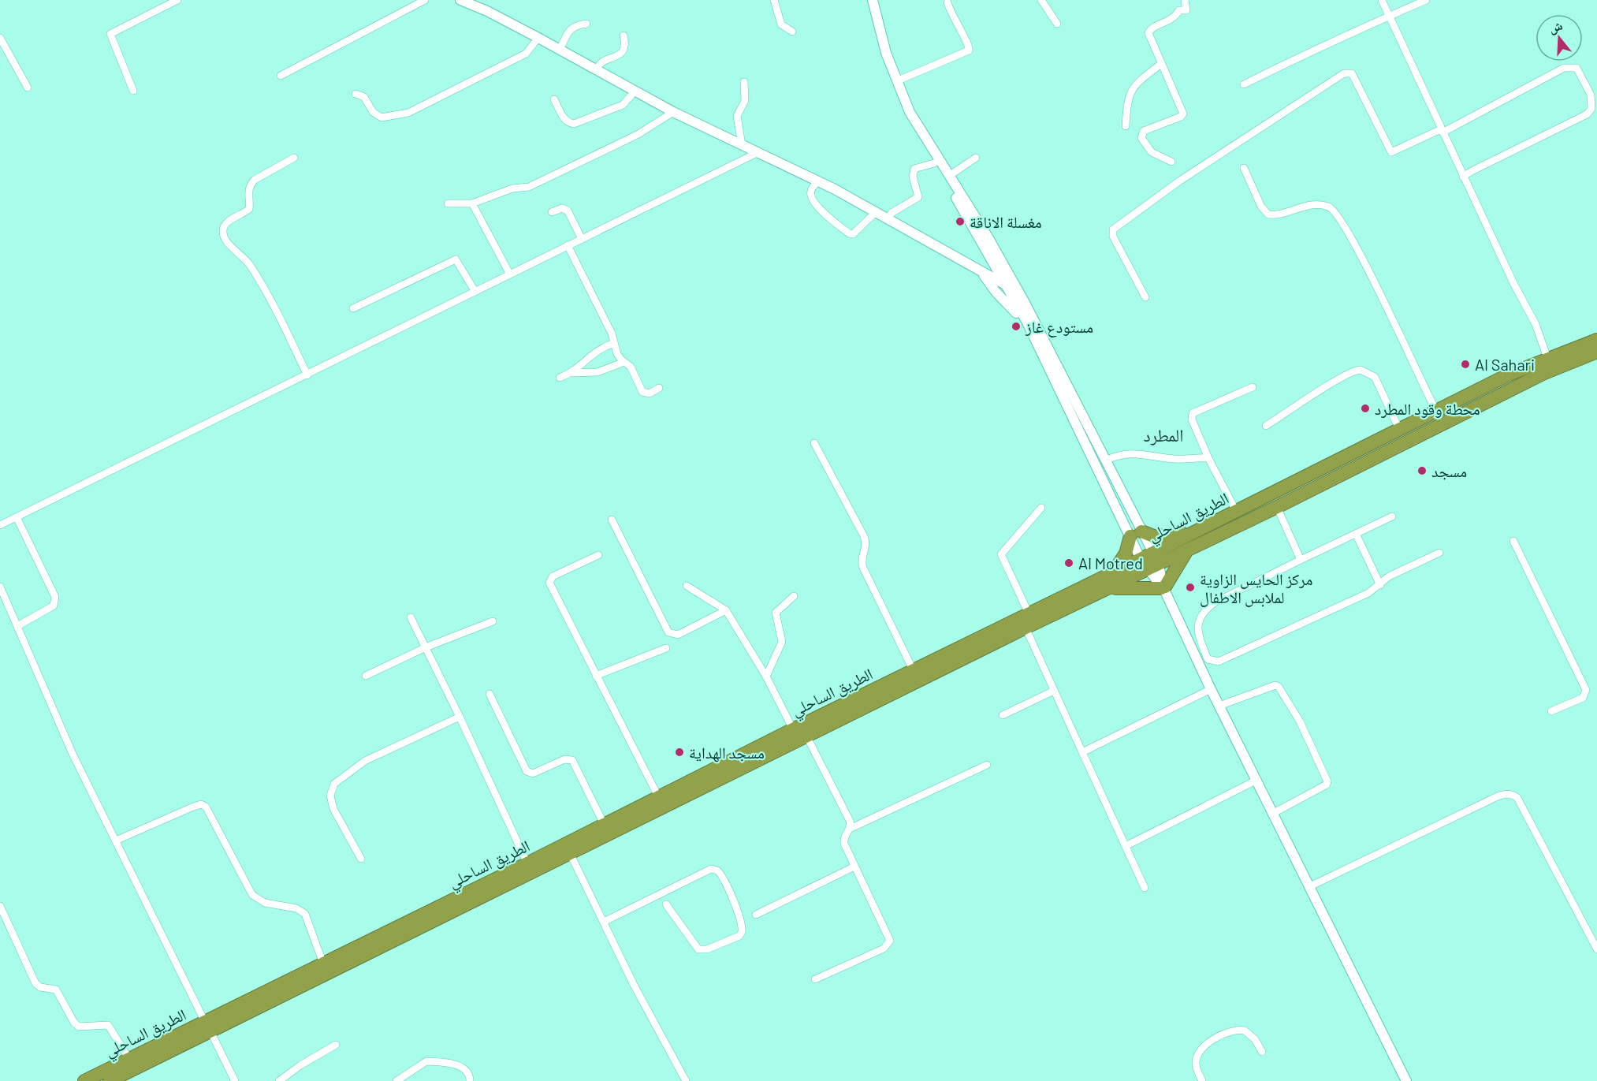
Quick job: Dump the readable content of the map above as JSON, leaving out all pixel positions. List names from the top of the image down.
{
  "streets": {
    "highway": ["الطريق الساحلي"]
  },
  "districts": ["المطرد"],
  "places": [
    "مغسلة الاناقة",
    "مستودع غاز",
    "Al Sahari",
    "محطة وقود المطرد",
    "مسجد",
    "Al Motred",
    "مركز الحايس الزاوية لملابس الاطفال",
    "مسجد الهداية"
  ],
  "north": "top"
}
